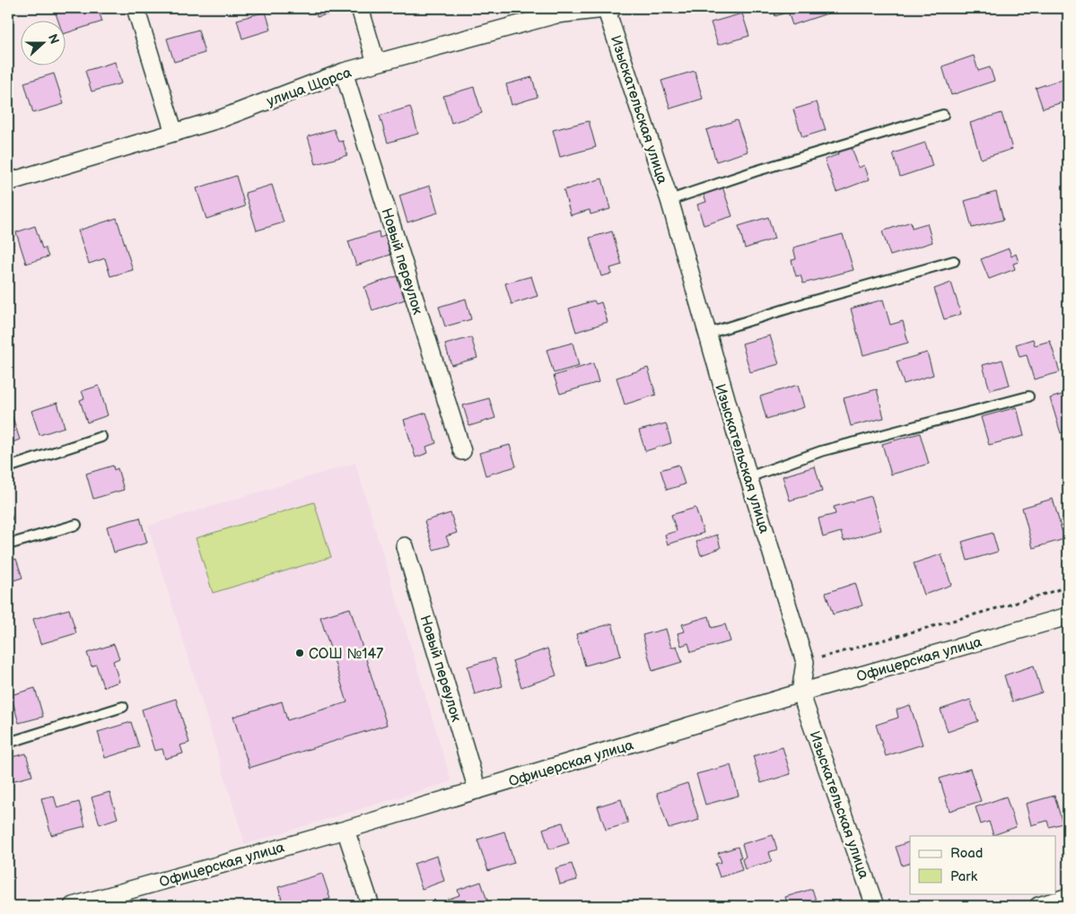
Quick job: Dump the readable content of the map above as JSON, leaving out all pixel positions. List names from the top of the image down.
{
  "streets": {
    "street": [
      "улица Щорса",
      "Изыскательская улица",
      "Новый переулок",
      "Офицерская улица"
    ]
  },
  "crossings": [
    ["улица Щорса", "Изыскательская улица"],
    ["улица Щорса", "Новый переулок"],
    ["Изыскательская улица", "Офицерская улица"],
    ["Новый переулок", "Офицерская улица"]
  ],
  "places": ["СОШ №147"],
  "legend": ["Road", "Park"],
  "north": "right"
}
